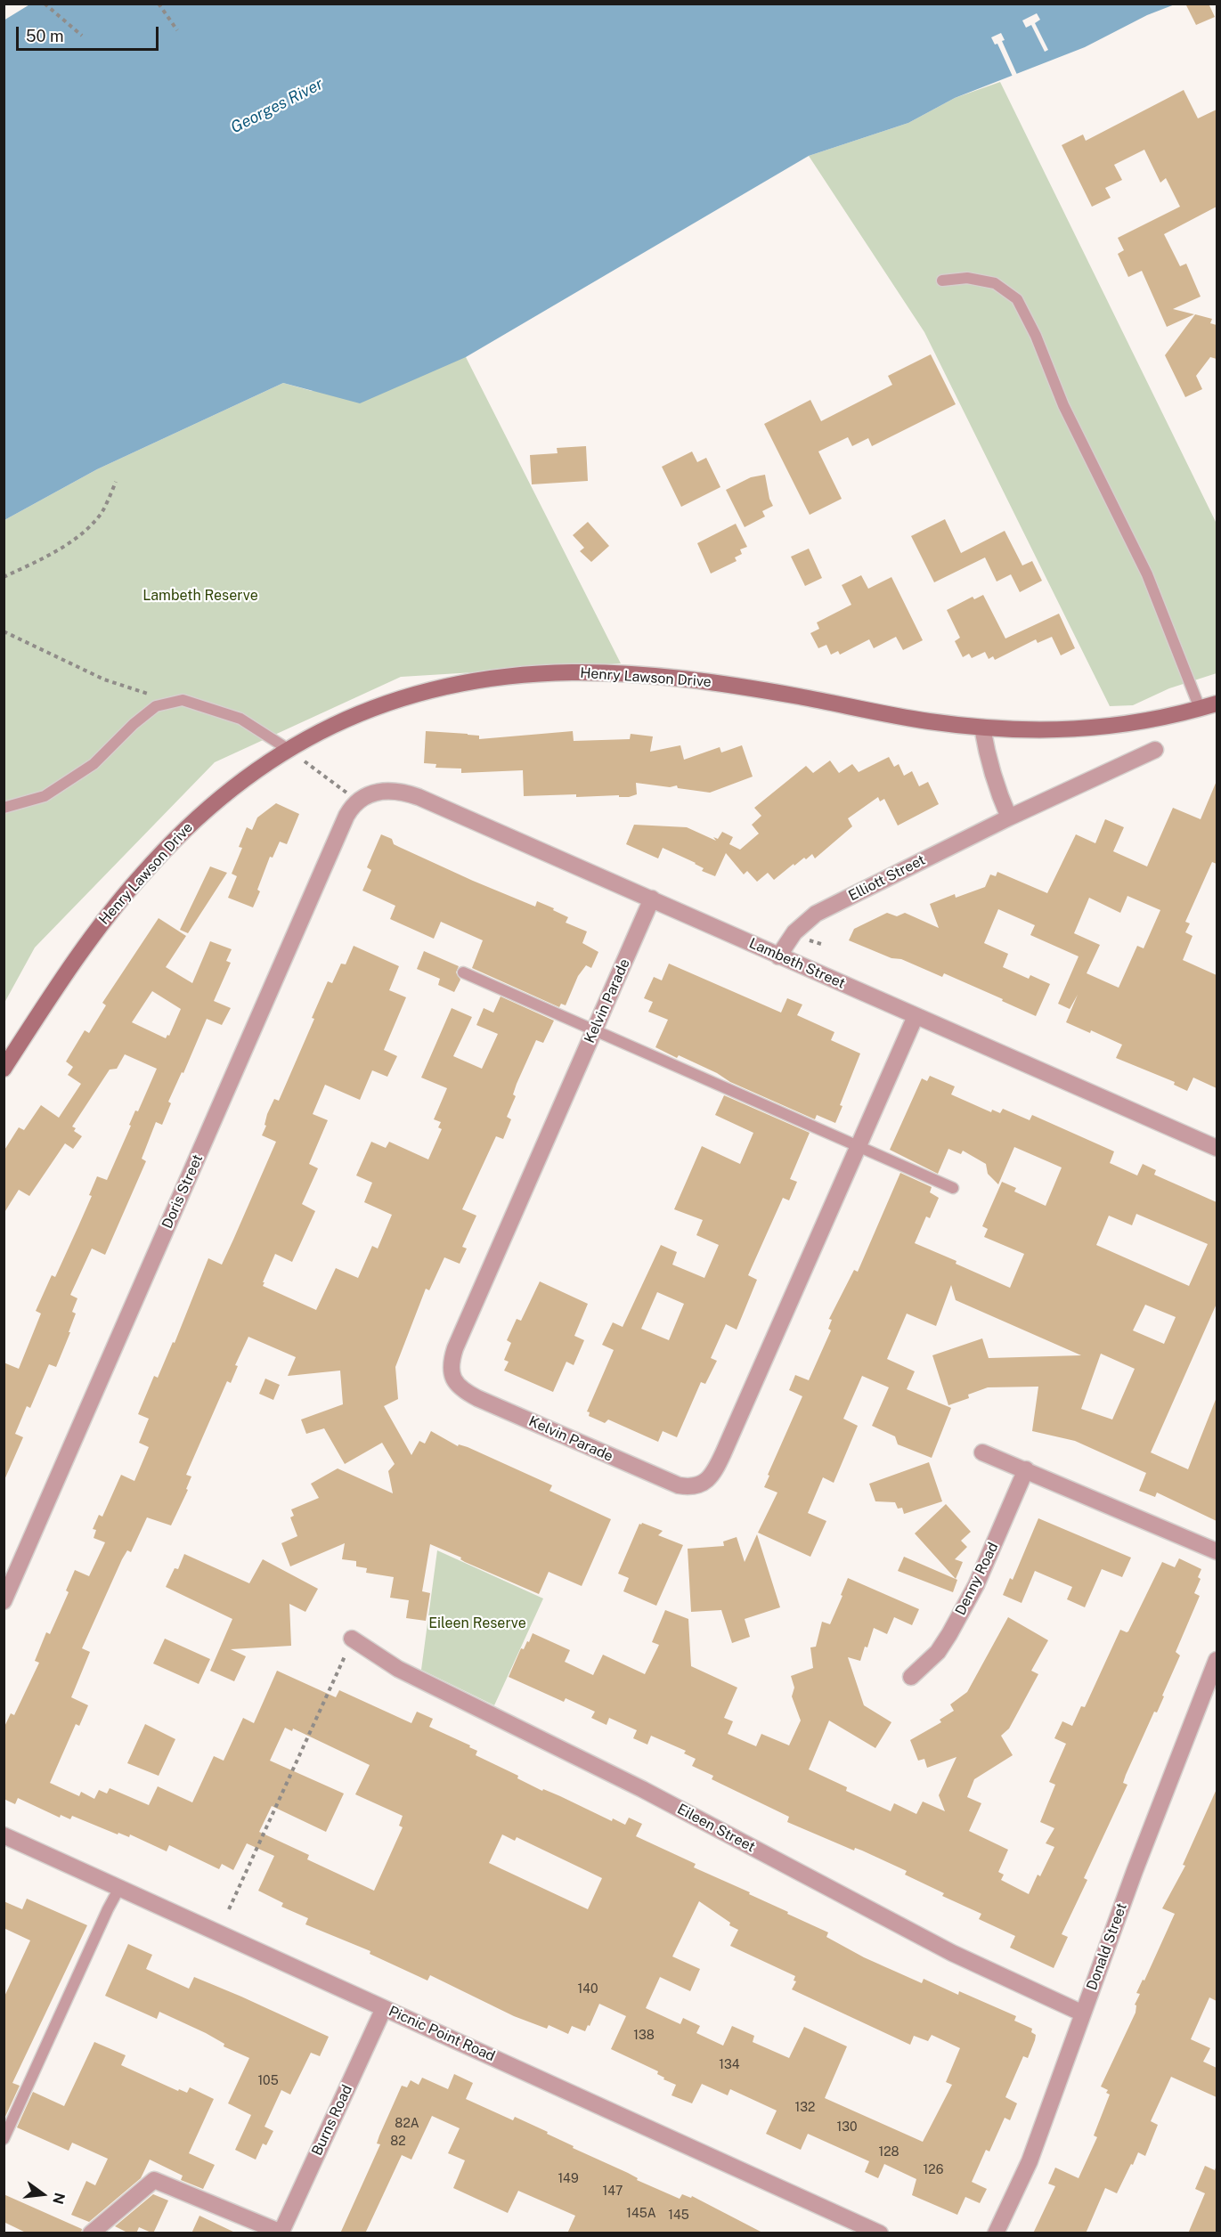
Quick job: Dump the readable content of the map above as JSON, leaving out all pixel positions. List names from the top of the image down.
{
  "streets": {
    "main road": ["Henry Lawson Drive"],
    "street": [
      "Elliott Street",
      "Lambeth Street",
      "Kelvin Parade",
      "Doris Street",
      "Denny Road",
      "Eileen Street",
      "Donald Street",
      "Picnic Point Road",
      "Burns Road"
    ]
  },
  "crossings": [
    ["Elliott Street", "Lambeth Street"],
    ["Lambeth Street", "Kelvin Parade"],
    ["Lambeth Street", "Doris Street"],
    ["Eileen Street", "Donald Street"],
    ["Picnic Point Road", "Burns Road"]
  ],
  "water": ["Georges River"],
  "parks": ["Lambeth Reserve", "Eileen Reserve"],
  "house_numbers": [
    "140",
    "138",
    "134",
    "105",
    "132",
    "82A",
    "130",
    "82",
    "128",
    "126",
    "149",
    "147",
    "145A",
    "145"
  ],
  "scale_bar": "50 m",
  "north": "right"
}
